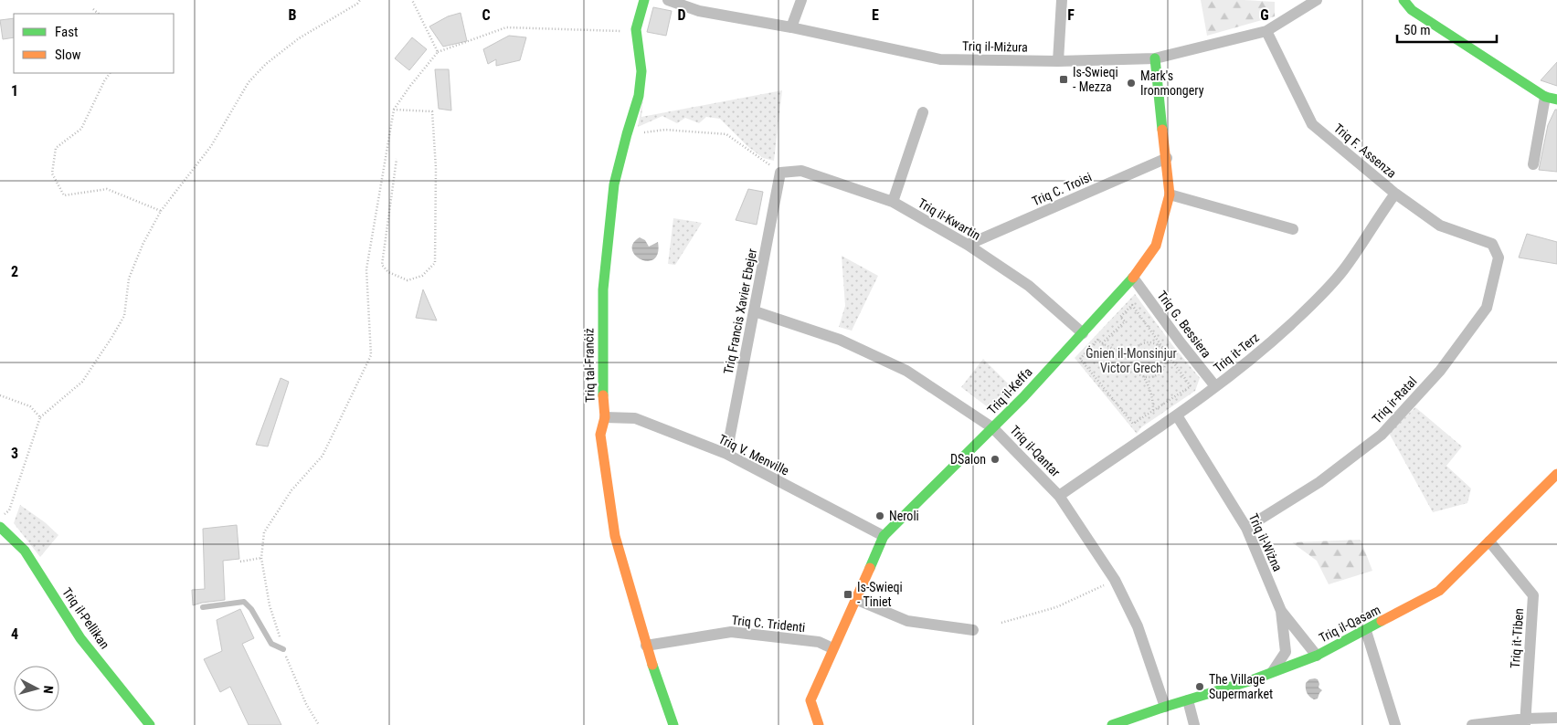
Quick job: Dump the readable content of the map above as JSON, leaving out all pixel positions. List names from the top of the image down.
{
  "streets": {
    "street": [
      "Triq il-Miżura",
      "Triq F. Assenza",
      "Triq C. Troisi",
      "Triq il-Kwartin",
      "Triq Francis Xavier Ebejer",
      "Triq G. Bessiera",
      "Triq it-Terz",
      "Triq tal-Franċiż",
      "Triq il-Keffa",
      "Triq ir-Ratal",
      "Triq il-Qantar",
      "Triq V. Menville",
      "Triq il-Wiżna",
      "Triq il-Pellikan",
      "Triq C. Tridenti",
      "Triq il-Qasam",
      "Triq it-Tiben"
    ]
  },
  "crossings": [
    ["Triq il-Miżura", "Triq F. Assenza"],
    ["Triq il-Miżura", "Triq il-Keffa"],
    ["Triq F. Assenza", "Triq it-Terz"],
    ["Triq F. Assenza", "Triq ir-Ratal"],
    ["Triq C. Troisi", "Triq il-Kwartin"],
    ["Triq C. Troisi", "Triq il-Keffa"],
    ["Triq il-Kwartin", "Triq Francis Xavier Ebejer"],
    ["Triq il-Kwartin", "Triq il-Keffa"],
    ["Triq Francis Xavier Ebejer", "Triq il-Qantar"],
    ["Triq Francis Xavier Ebejer", "Triq V. Menville"],
    ["Triq G. Bessiera", "Triq it-Terz"],
    ["Triq G. Bessiera", "Triq il-Keffa"],
    ["Triq it-Terz", "Triq il-Qantar"],
    ["Triq it-Terz", "Triq il-Wiżna"],
    ["Triq tal-Franċiż", "Triq V. Menville"],
    ["Triq tal-Franċiż", "Triq C. Tridenti"],
    ["Triq il-Keffa", "Triq il-Qantar"],
    ["Triq il-Keffa", "Triq V. Menville"],
    ["Triq il-Keffa", "Triq C. Tridenti"],
    ["Triq ir-Ratal", "Triq il-Wiżna"],
    ["Triq il-Qantar", "Triq il-Qasam"],
    ["Triq il-Wiżna", "Triq il-Qasam"],
    ["Triq il-Qasam", "Triq it-Tiben"]
  ],
  "parks": ["Ġnien il-Monsinjur Victor Grech"],
  "places": {
    "transit": ["Is-Swieqi - Mezza", "Is-Swieqi - Tiniet"],
    "other": [
      "Mark's Ironmongery",
      "DSalon",
      "Neroli",
      "The Village Supermarket"
    ]
  },
  "legend": ["Fast", "Slow"],
  "scale_bar": "50 m",
  "north": "right",
  "grid": {
    "columns": [
      "B",
      "C",
      "D",
      "E",
      "F",
      "G"
    ],
    "rows": [
      "1",
      "2",
      "3",
      "4"
    ]
  }
}
